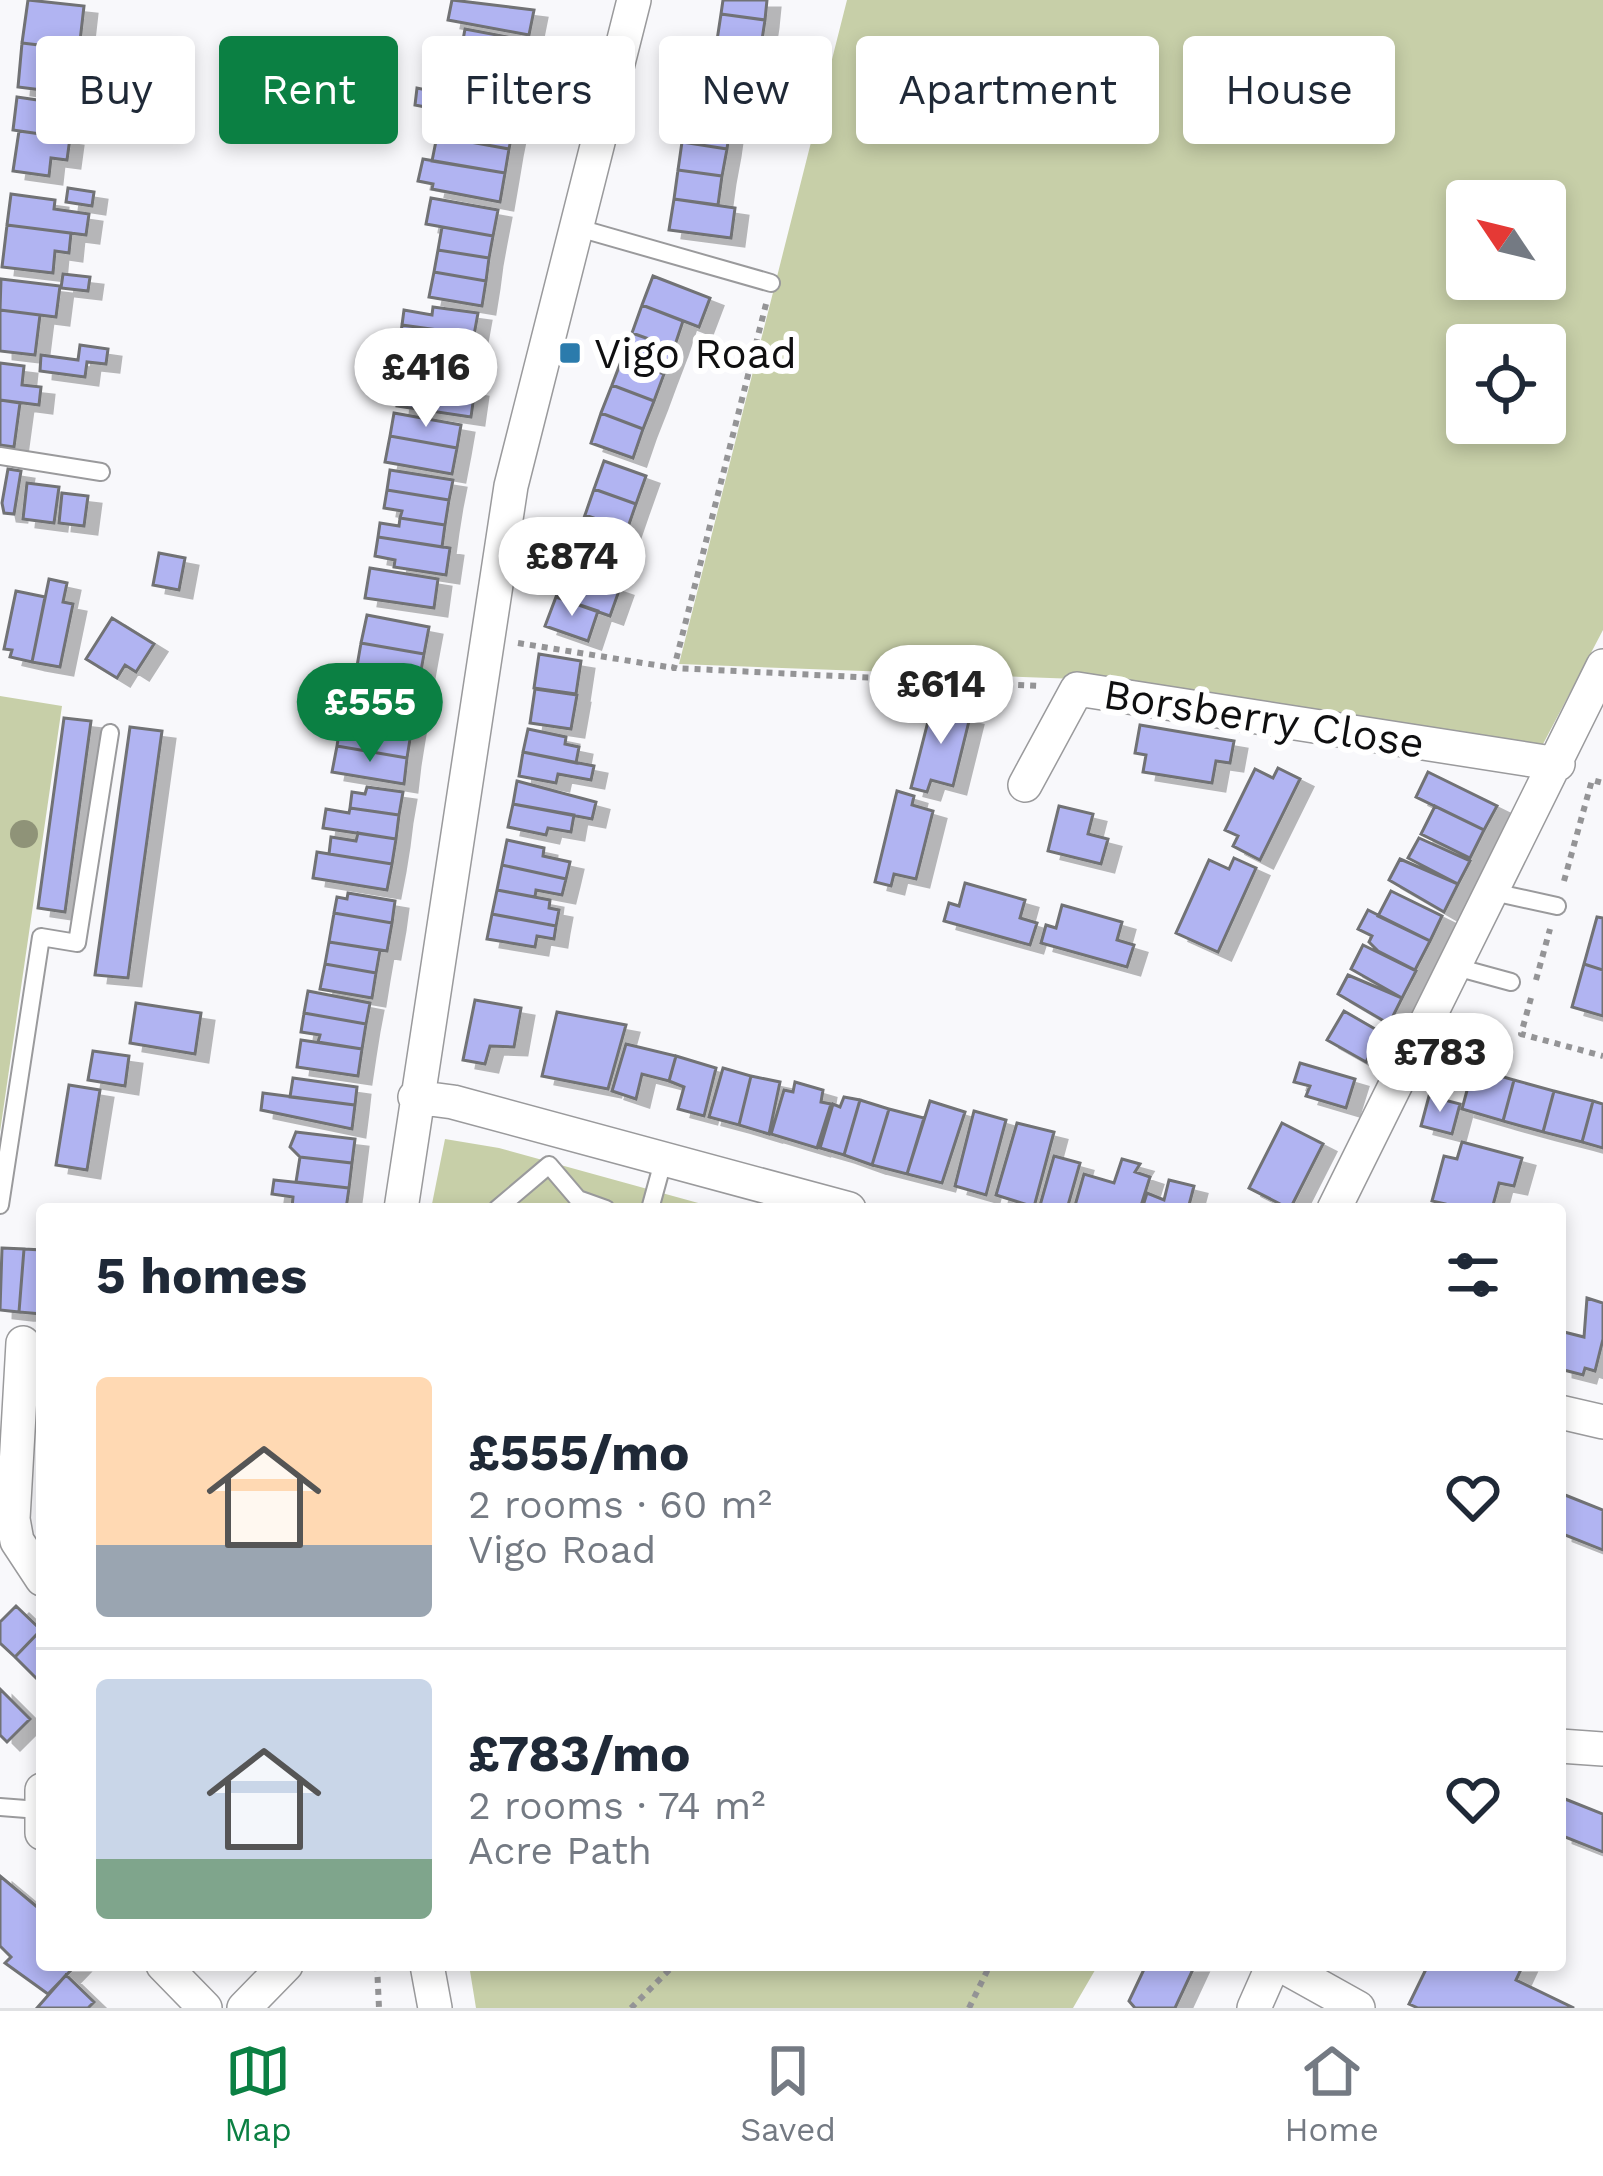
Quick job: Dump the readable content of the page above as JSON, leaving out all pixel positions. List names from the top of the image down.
{
  "streets": {
    "street": ["Borsberry Close"]
  },
  "places": {
    "transit": ["Vigo Road"]
  },
  "north": "top left",
  "page": {
    "chip": [
      "Buy",
      "Rent",
      "Filters",
      "New",
      "Apartment",
      "House"
    ],
    "price": [
      "£416",
      "£874",
      "£614",
      "£555",
      "£783"
    ],
    "heading": "5 homes",
    "list": [
      {
        "name": "£555/mo",
        "note": "2 rooms · 60 m² · Vigo Road"
      },
      {
        "name": "£783/mo",
        "note": "2 rooms · 74 m² · Acre Path"
      }
    ],
    "tabs": ["Map", "Saved", "Home"]
  }
}
